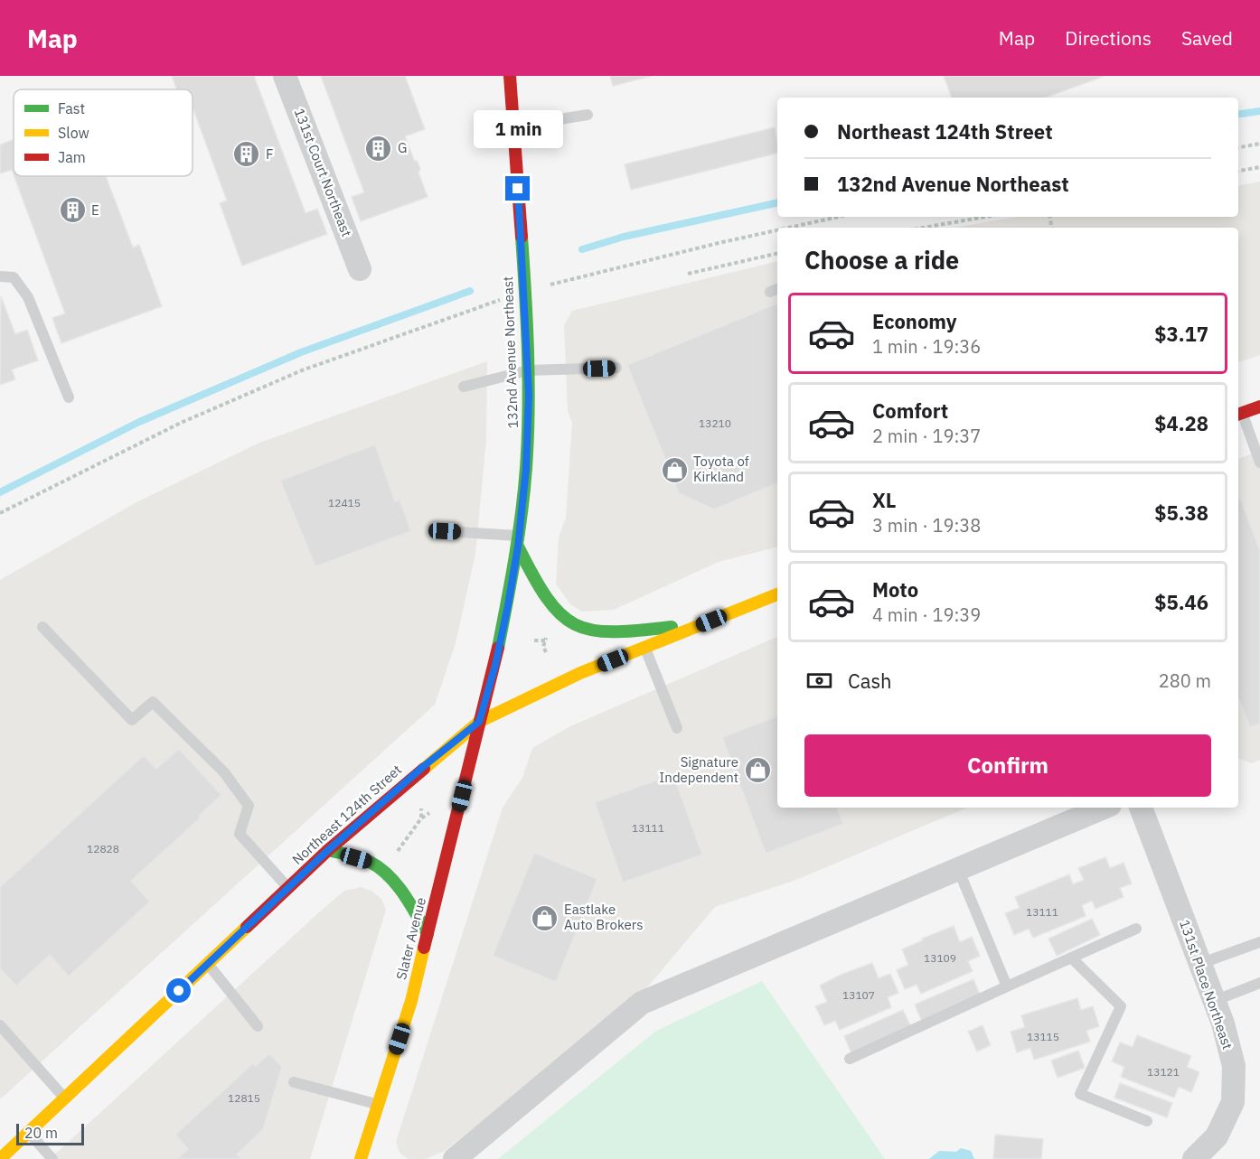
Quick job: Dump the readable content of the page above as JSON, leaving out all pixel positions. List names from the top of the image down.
{
  "streets": {
    "main road": ["132nd Avenue Northeast", "Northeast 124th Street", "Slater Avenue"],
    "street": ["131st Court Northeast", "131st Place Northeast"]
  },
  "crossings": [
    ["132nd Avenue Northeast", "Northeast 124th Street"],
    ["132nd Avenue Northeast", "Slater Avenue"],
    ["Northeast 124th Street", "Slater Avenue"]
  ],
  "places": {
    "building": ["G", "F", "E"],
    "shop": ["Toyota of Kirkland", "Signature Independent", "Eastlake Auto Brokers"]
  },
  "house_numbers": [
    "13210",
    "12415",
    "13111",
    "12828",
    "13111",
    "13109",
    "13107",
    "13115",
    "13121",
    "12815"
  ],
  "legend": ["Fast", "Slow", "Jam"],
  "scale_bar": "20 m",
  "page": {
    "header": "Map",
    "nav": ["Map", "Directions", "Saved"],
    "banner": ["Northeast 124th Street", "132nd Avenue Northeast"],
    "bubble": "1 min",
    "heading": "Choose a ride",
    "list": [
      {
        "name": "Economy",
        "note": "1 min · 19:36",
        "value": "$3.17"
      },
      {
        "name": "Comfort",
        "note": "2 min · 19:37",
        "value": "$4.28"
      },
      {
        "name": "XL",
        "note": "3 min · 19:38",
        "value": "$5.38"
      },
      {
        "name": "Moto",
        "note": "4 min · 19:39",
        "value": "$5.46"
      }
    ],
    "pay": ["Cash", "280 m"],
    "buttons": "Confirm",
    "scale": "20 m"
  }
}
